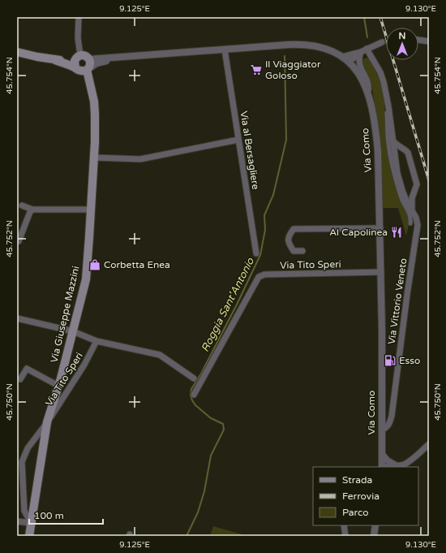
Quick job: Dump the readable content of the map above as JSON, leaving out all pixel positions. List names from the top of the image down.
{
  "streets": {
    "main road": ["Via Como", "Via Giuseppe Mazzini"],
    "street": ["Via al Bersagliere", "Via Tito Speri", "Via Vittorio Veneto"]
  },
  "crossings": [
    ["Via al Bersagliere", "Via Como"],
    ["Via Como", "Via Tito Speri"],
    ["Via Como", "Via Vittorio Veneto"],
    ["Via Como", "Via Giuseppe Mazzini"],
    ["Via Tito Speri", "Via Giuseppe Mazzini"]
  ],
  "water": ["Roggia Sant'Antonio"],
  "places": {
    "supermarket": ["Il Viaggiator Goloso"],
    "restaurant": ["Al Capolinea"],
    "shop": ["Corbetta Enea"],
    "fuel station": ["Esso"]
  },
  "legend": ["Strada", "Ferrovia", "Parco"],
  "scale_bar": "100 m",
  "north": "top",
  "coordinates": [
    "9.125°E",
    "9.130°E",
    "45.754°N",
    "45.752°N",
    "45.750°N"
  ]
}
